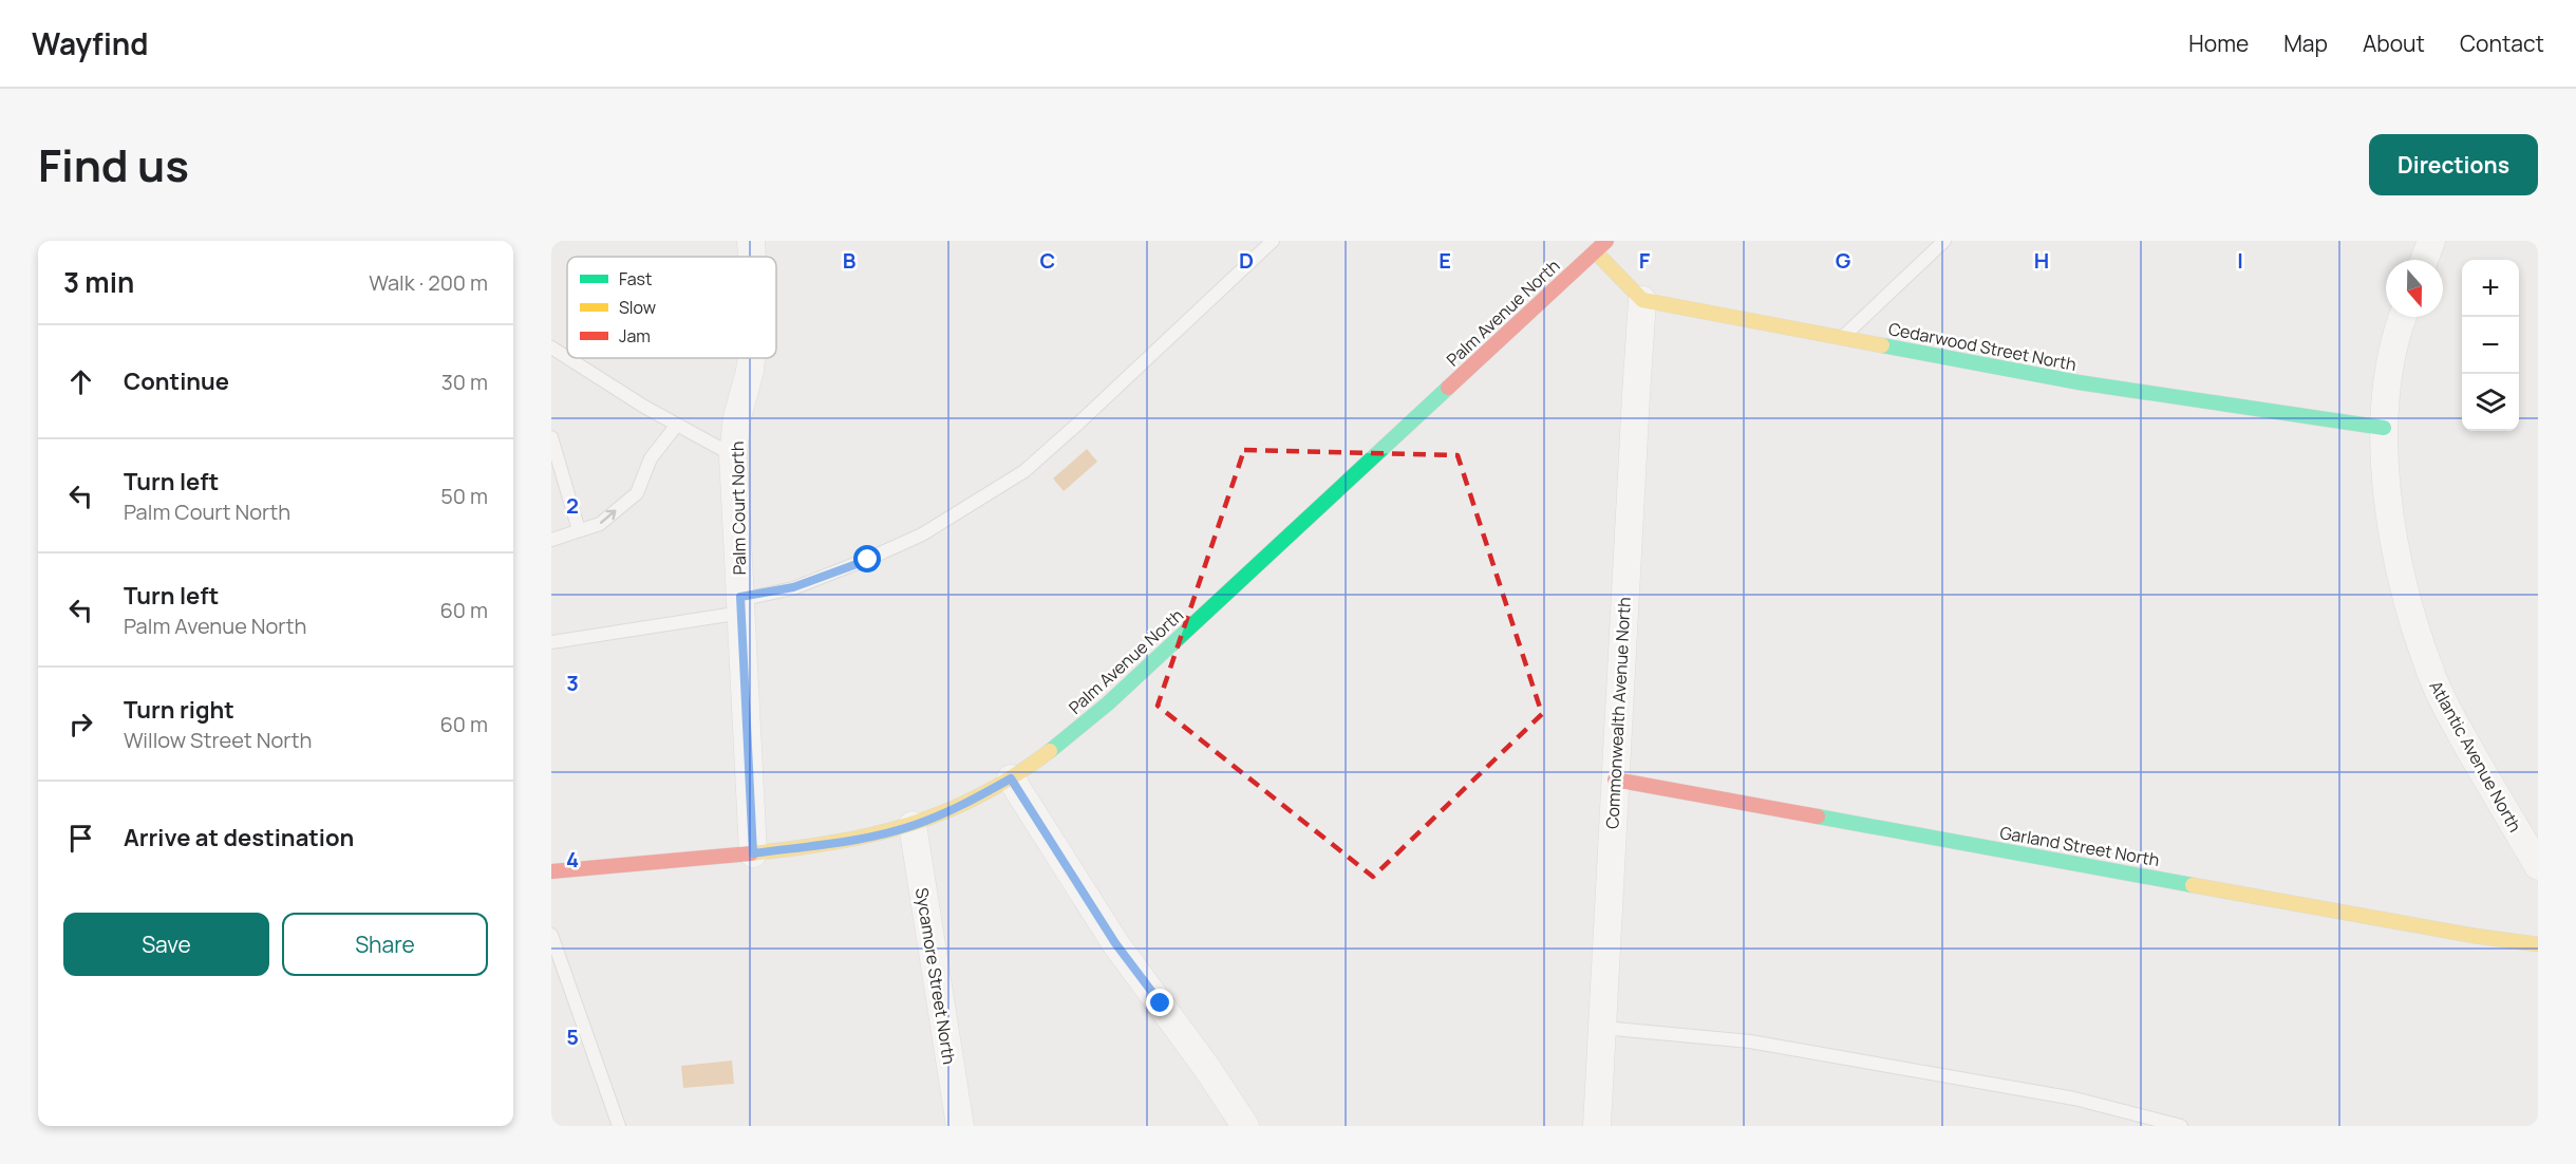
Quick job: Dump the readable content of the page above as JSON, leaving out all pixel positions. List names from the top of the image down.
{
  "streets": {
    "street": [
      "Palm Avenue North",
      "Cedarwood Street North",
      "Palm Court North",
      "Commonwealth Avenue North",
      "Atlantic Avenue North",
      "Garland Street North",
      "Sycamore Street North"
    ]
  },
  "crossings": [
    ["Palm Avenue North", "Palm Court North"],
    ["Palm Avenue North", "Sycamore Street North"],
    ["Cedarwood Street North", "Commonwealth Avenue North"],
    ["Cedarwood Street North", "Atlantic Avenue North"],
    ["Commonwealth Avenue North", "Garland Street North"]
  ],
  "legend": ["Fast", "Slow", "Jam"],
  "north": "bottom",
  "page": {
    "header": "Wayfind",
    "nav": [
      "Home",
      "Map",
      "About",
      "Contact"
    ],
    "title": "Find us",
    "buttons": [
      "Directions",
      ["Save", "Share"]
    ],
    "heading": ["3 min", "Walk · 200 m"],
    "map_buttons": ["+", "−"],
    "list": [
      ["Continue", "30 m"],
      ["Turn left", "Palm Court North", "50 m"],
      ["Turn left", "Palm Avenue North", "60 m"],
      ["Turn right", "Willow Street North", "60 m"],
      "Arrive at destination"
    ]
  },
  "grid": {
    "columns": [
      "B",
      "C",
      "D",
      "E",
      "F",
      "G",
      "H",
      "I"
    ],
    "rows": [
      "2",
      "3",
      "4",
      "5"
    ]
  }
}
